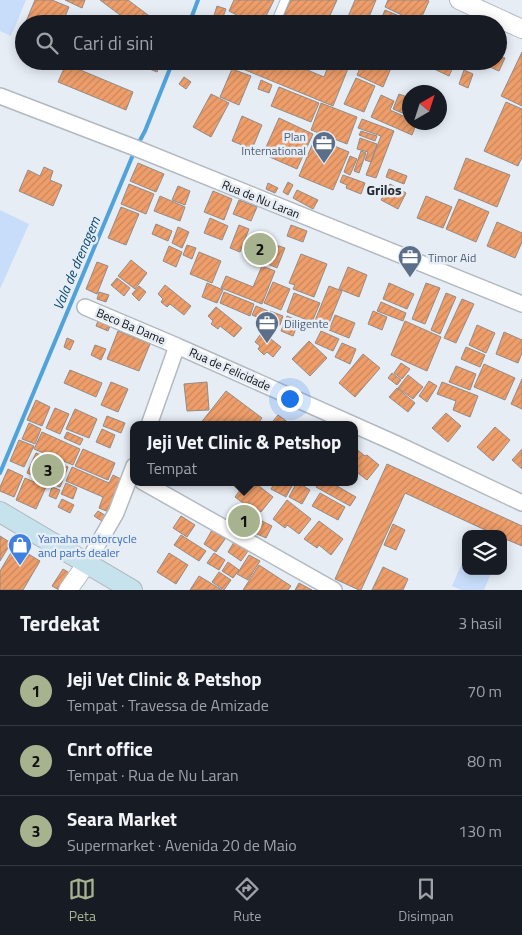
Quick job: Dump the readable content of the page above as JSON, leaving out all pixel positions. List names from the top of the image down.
{
  "streets": {
    "street": ["Rua de Nu Laran", "Beco Ba Dame", "Rua de Felicidade"]
  },
  "crossings": [
    ["Beco Ba Dame", "Rua de Felicidade"]
  ],
  "districts": ["Grilos"],
  "water": ["Vala de drenagem"],
  "places": {
    "office": ["Plan International", "Timor Aid", "Diligente"],
    "shop": ["Yamaha motorcycle and parts dealer"]
  },
  "north": "top right",
  "page": {
    "search": "Cari di sini",
    "pins": ["2", "3", "1"],
    "popup": ["Jeji Vet Clinic & Petshop", "Tempat"],
    "heading": ["Terdekat", "3 hasil"],
    "list": [
      {
        "mark": "1",
        "name": "Jeji Vet Clinic & Petshop",
        "note": "Tempat · Travessa de Amizade",
        "value": "70 m"
      },
      {
        "mark": "2",
        "name": "Cnrt office",
        "note": "Tempat · Rua de Nu Laran",
        "value": "80 m"
      },
      {
        "mark": "3",
        "name": "Seara Market",
        "note": "Supermarket · Avenida 20 de Maio",
        "value": "130 m"
      }
    ],
    "nav": ["Peta", "Rute", "Disimpan"]
  }
}
